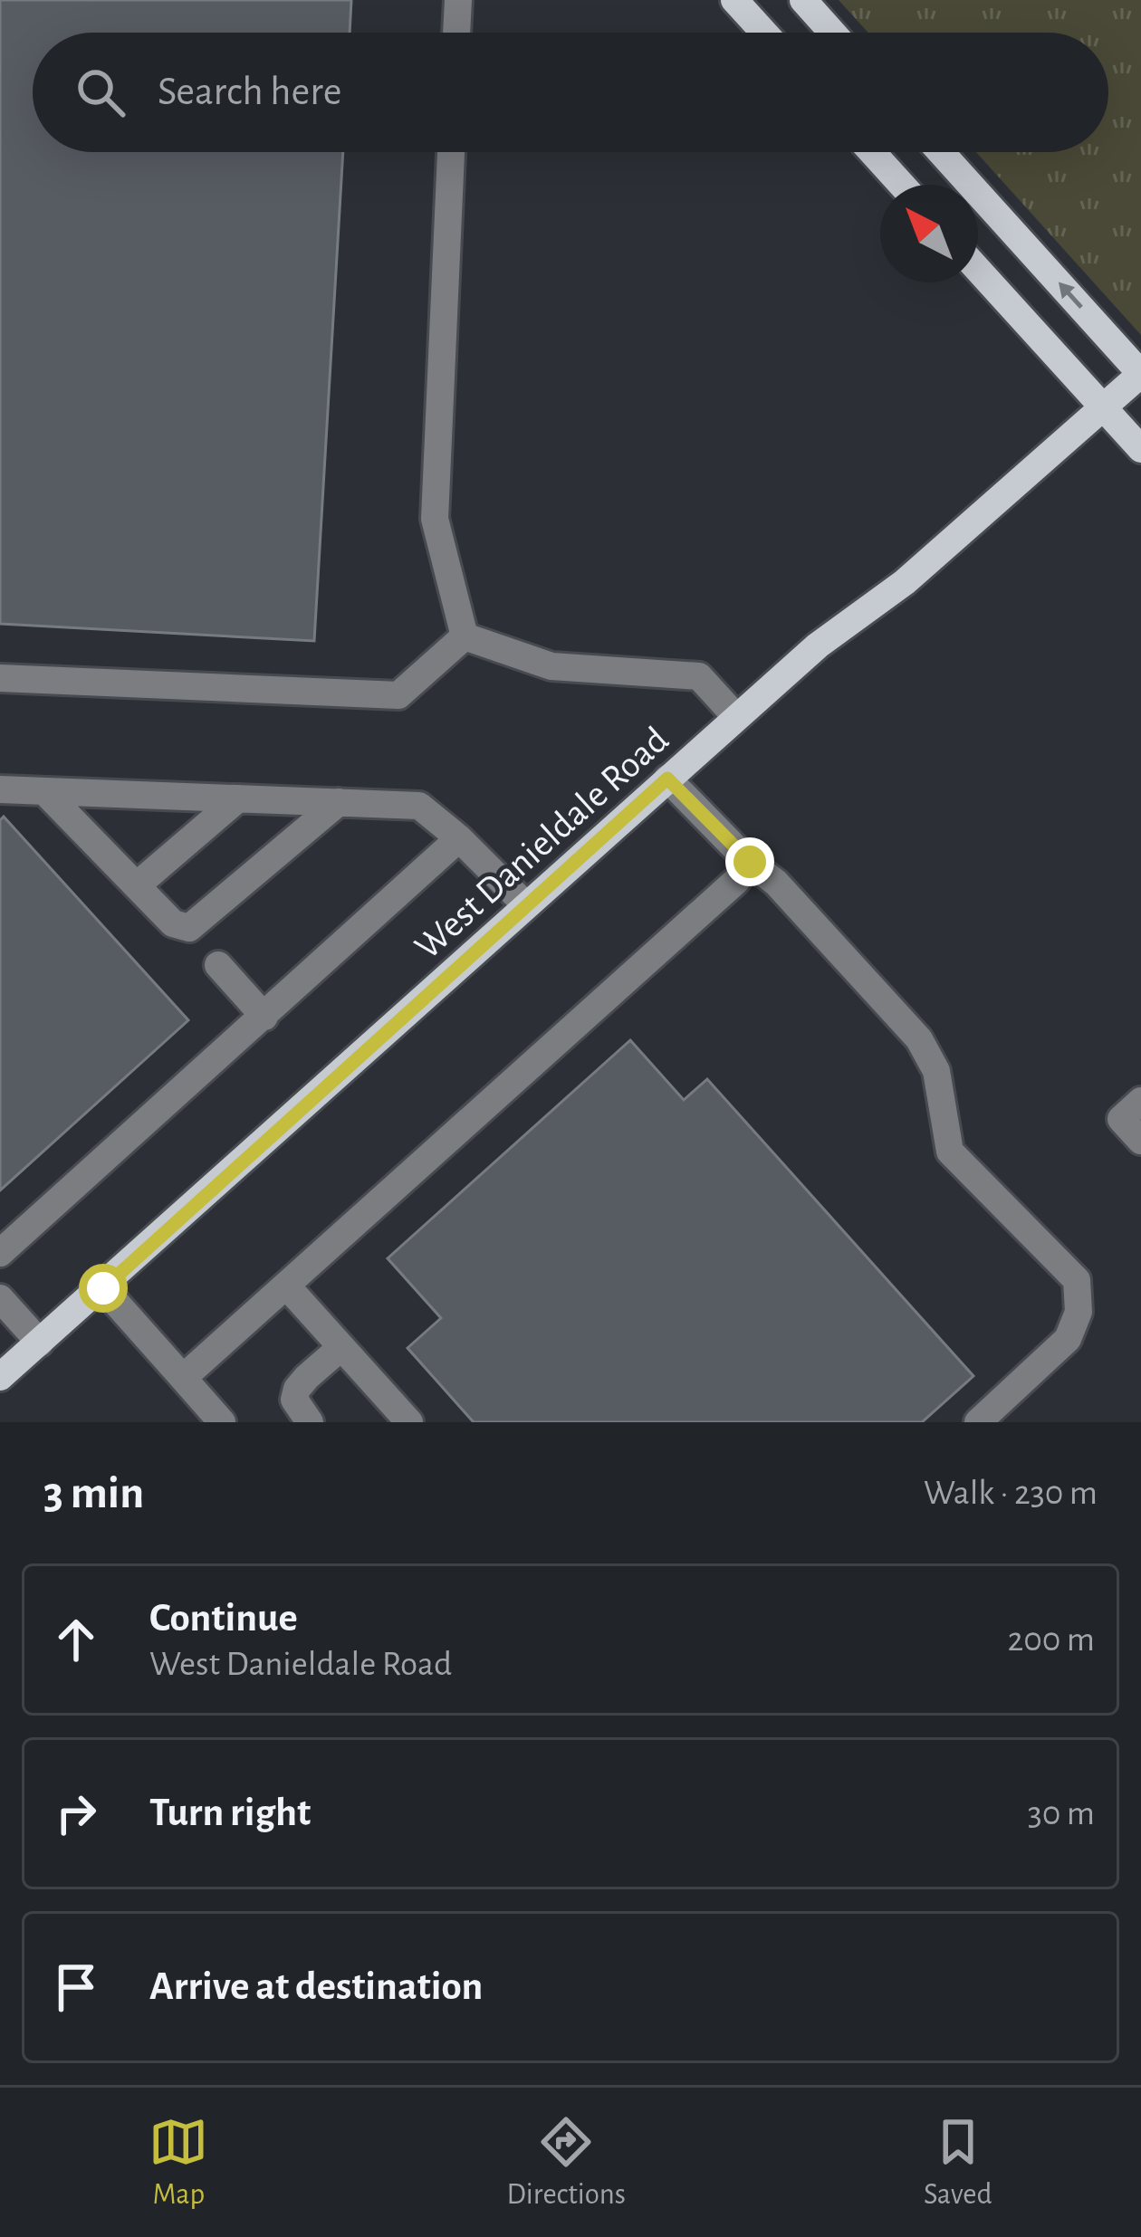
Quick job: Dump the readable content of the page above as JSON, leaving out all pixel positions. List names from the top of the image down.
{
  "streets": {
    "main road": ["West Danieldale Road"]
  },
  "north": "top left",
  "page": {
    "search": "Search here",
    "heading": ["3 min", "Walk · 230 m"],
    "list": [
      ["Continue", "West Danieldale Road", "200 m"],
      ["Turn right", "30 m"],
      "Arrive at destination"
    ],
    "nav": ["Map", "Directions", "Saved"]
  }
}
